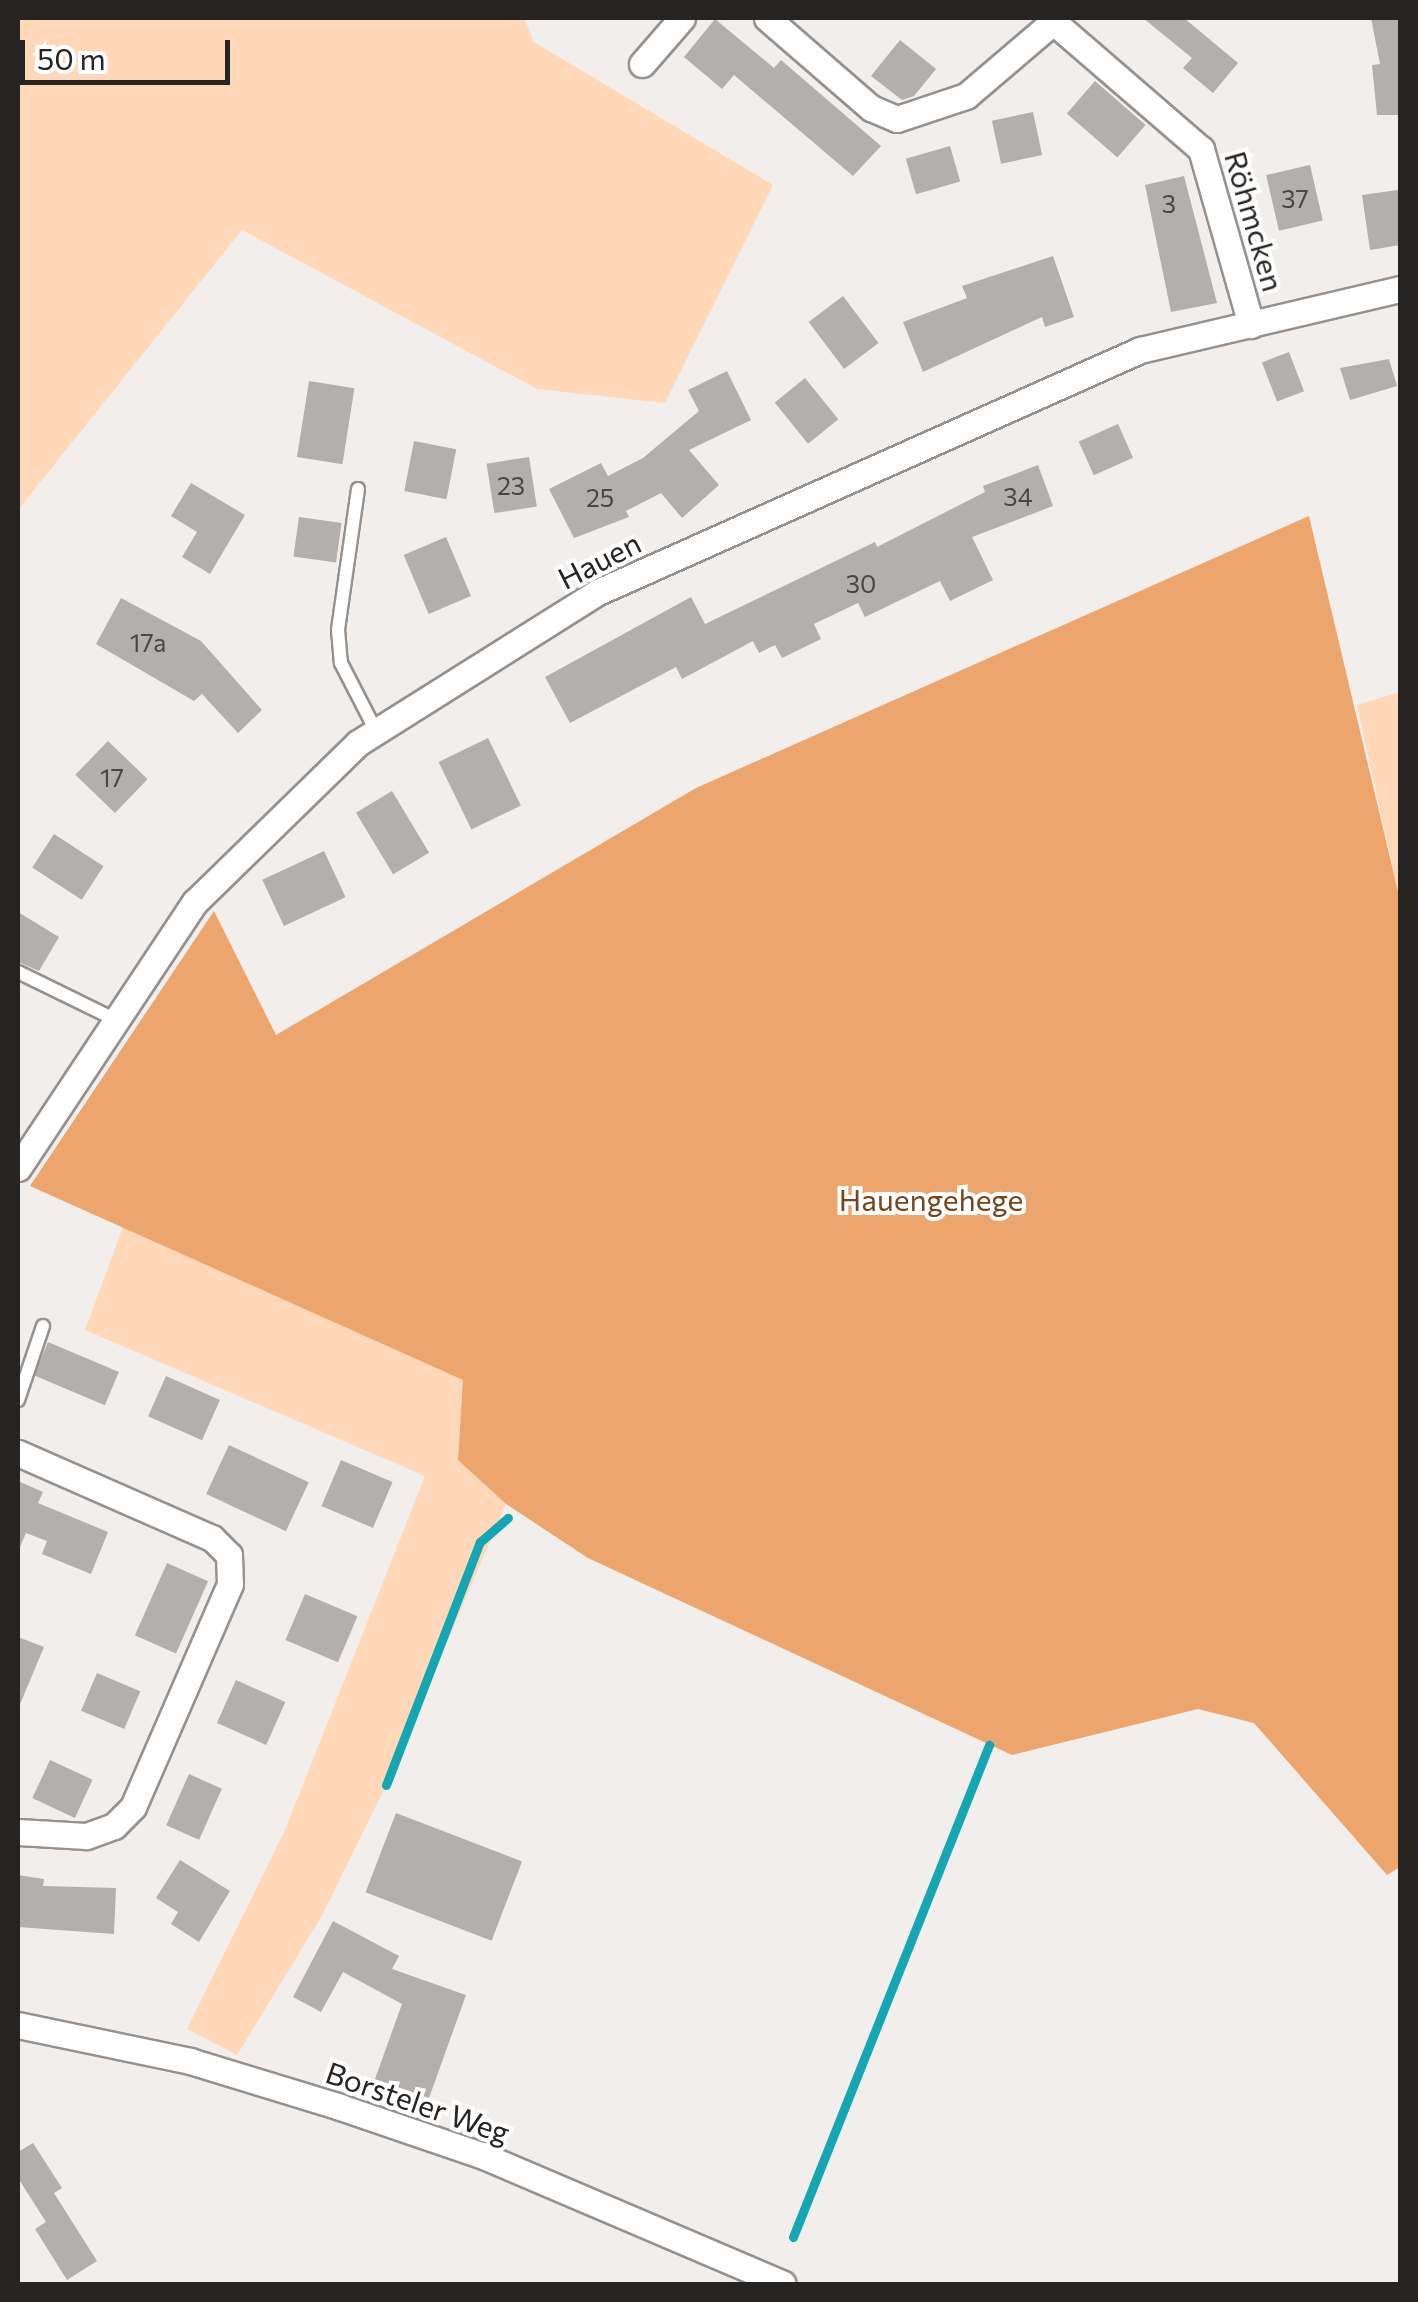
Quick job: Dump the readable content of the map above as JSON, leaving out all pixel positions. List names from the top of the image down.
{
  "streets": {
    "street": ["Röhmcken", "Hauen", "Borsteler Weg"]
  },
  "crossings": [
    ["Röhmcken", "Hauen"]
  ],
  "parks": ["Hauengehege"],
  "house_numbers": [
    "37",
    "3",
    "23",
    "34",
    "25",
    "30",
    "17a",
    "17"
  ],
  "scale_bar": "50 m"
}
